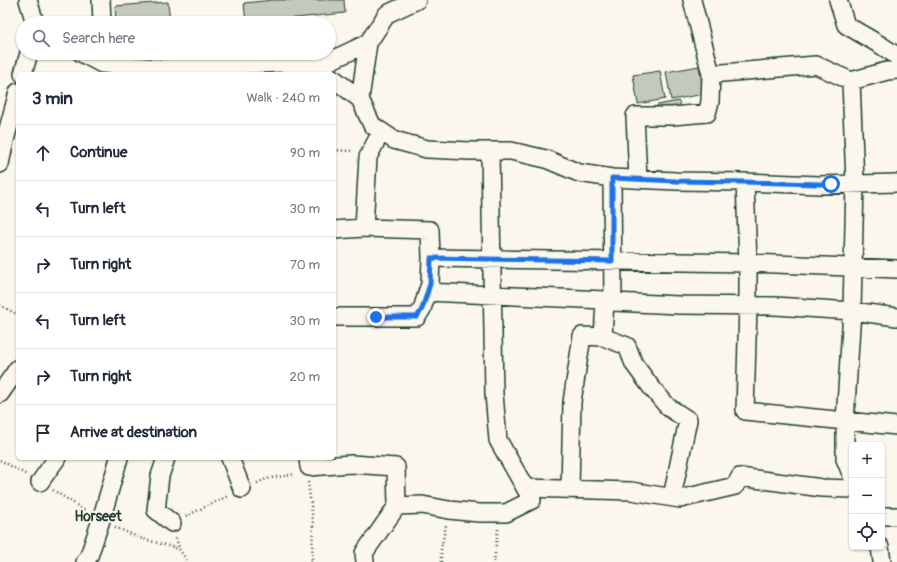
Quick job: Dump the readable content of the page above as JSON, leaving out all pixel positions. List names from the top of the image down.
{
  "districts": ["Horseet"],
  "page": {
    "search": "Search here",
    "heading": ["3 min", "Walk · 240 m"],
    "list": [
      ["Continue", "90 m"],
      ["Turn left", "30 m"],
      ["Turn right", "70 m"],
      ["Turn left", "30 m"],
      ["Turn right", "20 m"],
      "Arrive at destination"
    ],
    "map_buttons": ["+", "−"]
  }
}
